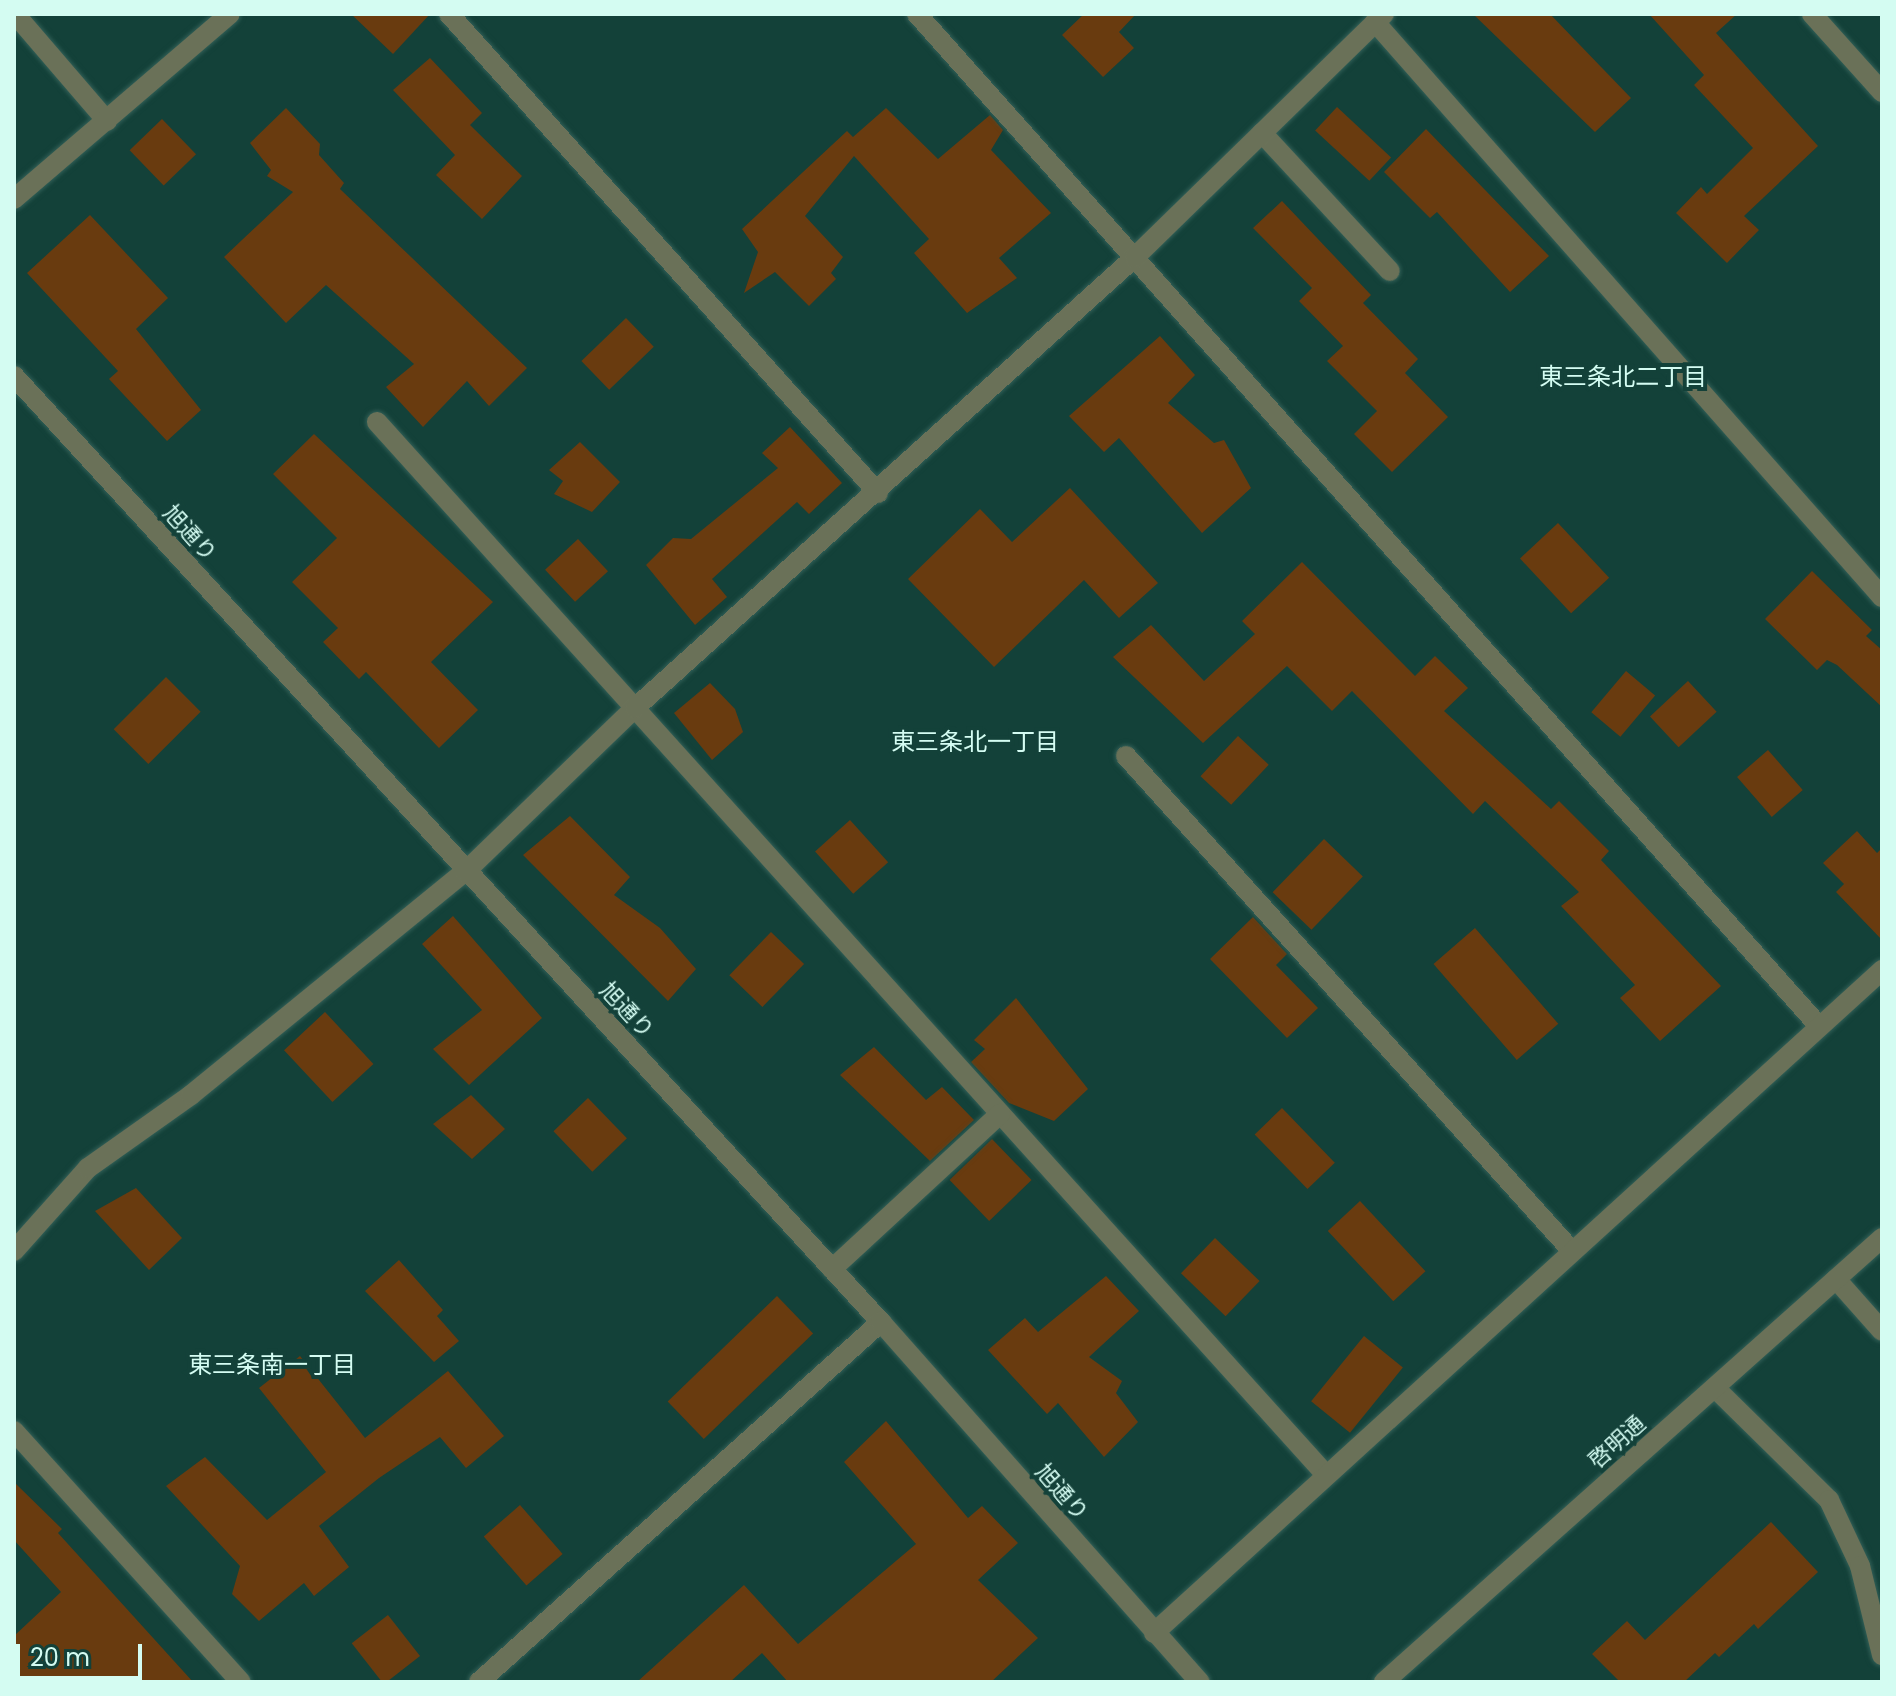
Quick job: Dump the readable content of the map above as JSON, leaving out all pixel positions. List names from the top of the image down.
{
  "streets": {
    "street": ["旭通り", "啓明通"]
  },
  "districts": ["東三条北二丁目", "東三条北一丁目", "東三条南一丁目"],
  "scale_bar": "20 m"
}
